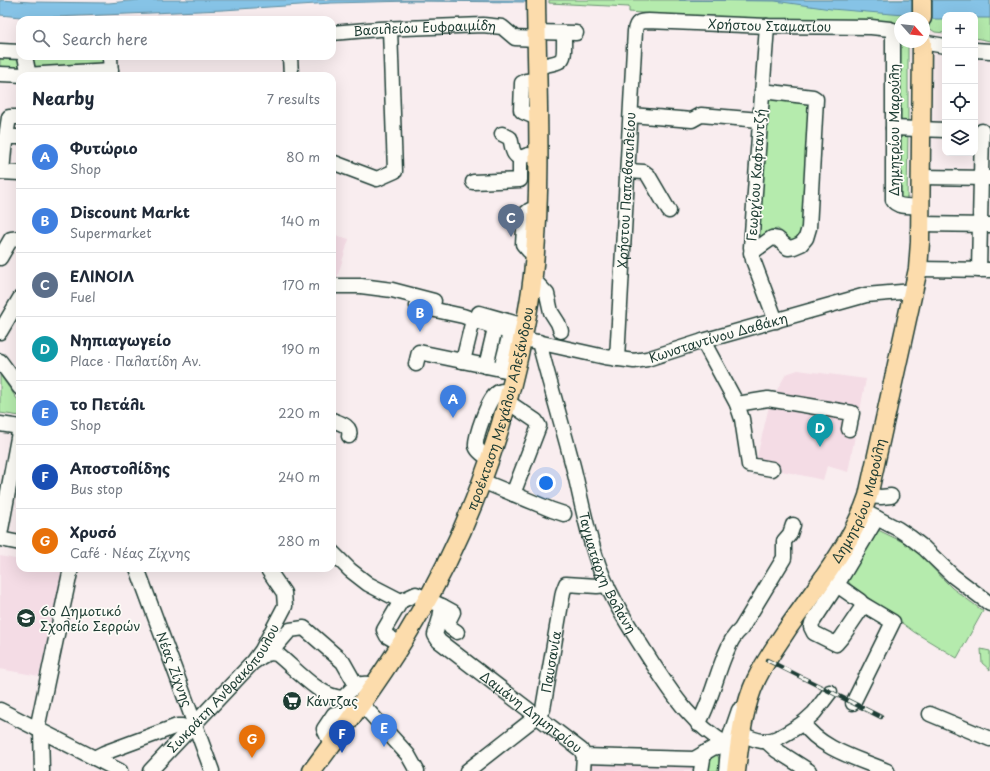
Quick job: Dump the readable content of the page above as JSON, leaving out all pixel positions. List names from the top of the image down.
{
  "streets": {
    "main road": ["Δημητρίου Μαρούλη", "προέκταση Μεγάλου Αλεξάνδρου"],
    "street": [
      "Χρήστου Σταματίου",
      "Βασιλείου Ευφραιμίδη",
      "Γεωργίου Καφταντζή",
      "Χρήστου Παπαβασιλείου",
      "Κωνσταντίνου Δαβάκη",
      "Ταγματάρχη Βολάνη",
      "Παυσανία",
      "Νέας Ζίχνης",
      "Σωκράτη Ανθρακόπουλου",
      "Δαμάνη Δημητρίου"
    ]
  },
  "crossings": [
    ["Χρήστου Σταματίου", "Γεωργίου Καφταντζή"],
    ["Χρήστου Σταματίου", "Χρήστου Παπαβασιλείου"],
    ["Βασιλείου Ευφραιμίδη", "προέκταση Μεγάλου Αλεξάνδρου"],
    ["Δημητρίου Μαρούλη", "Κωνσταντίνου Δαβάκη"],
    ["Δημητρίου Μαρούλη", "Ταγματάρχη Βολάνη"],
    ["Δημητρίου Μαρούλη", "Δαμάνη Δημητρίου"],
    ["Γεωργίου Καφταντζή", "Κωνσταντίνου Δαβάκη"],
    ["Χρήστου Παπαβασιλείου", "Κωνσταντίνου Δαβάκη"],
    ["Κωνσταντίνου Δαβάκη", "προέκταση Μεγάλου Αλεξάνδρου"],
    ["Κωνσταντίνου Δαβάκη", "Ταγματάρχη Βολάνη"],
    ["προέκταση Μεγάλου Αλεξάνδρου", "Ταγματάρχη Βολάνη"],
    ["προέκταση Μεγάλου Αλεξάνδρου", "Δαμάνη Δημητρίου"],
    ["Ταγματάρχη Βολάνη", "Παυσανία"],
    ["Ταγματάρχη Βολάνη", "Δαμάνη Δημητρίου"],
    ["Παυσανία", "Δαμάνη Δημητρίου"],
    ["Νέας Ζίχνης", "Σωκράτη Ανθρακόπουλου"]
  ],
  "places": {
    "school or university": ["6ο Δημοτικό Σχολείο Σερρών"],
    "supermarket": ["Κάντζας"]
  },
  "north": "bottom right",
  "page": {
    "map_buttons": ["+", "−"],
    "search": "Search here",
    "heading": ["Nearby", "7 results"],
    "list": [
      {
        "mark": "A",
        "name": "Φυτώριο",
        "note": "Shop",
        "value": "80 m"
      },
      {
        "mark": "B",
        "name": "Discount Markt",
        "note": "Supermarket",
        "value": "140 m"
      },
      {
        "mark": "C",
        "name": "ΕΛΙΝΟΙΛ",
        "note": "Fuel",
        "value": "170 m"
      },
      {
        "mark": "D",
        "name": "Νηπιαγωγείο",
        "note": "Place · Παλατίδη Αν.",
        "value": "190 m"
      },
      {
        "mark": "E",
        "name": "το Πετάλι",
        "note": "Shop",
        "value": "220 m"
      },
      {
        "mark": "F",
        "name": "Αποστολίδης",
        "note": "Bus stop",
        "value": "240 m"
      },
      {
        "mark": "G",
        "name": "Χρυσό",
        "note": "Café · Νέας Ζίχνης",
        "value": "280 m"
      }
    ],
    "pins": [
      "C",
      "B",
      "A",
      "D",
      "E",
      "F",
      "G"
    ]
  }
}
